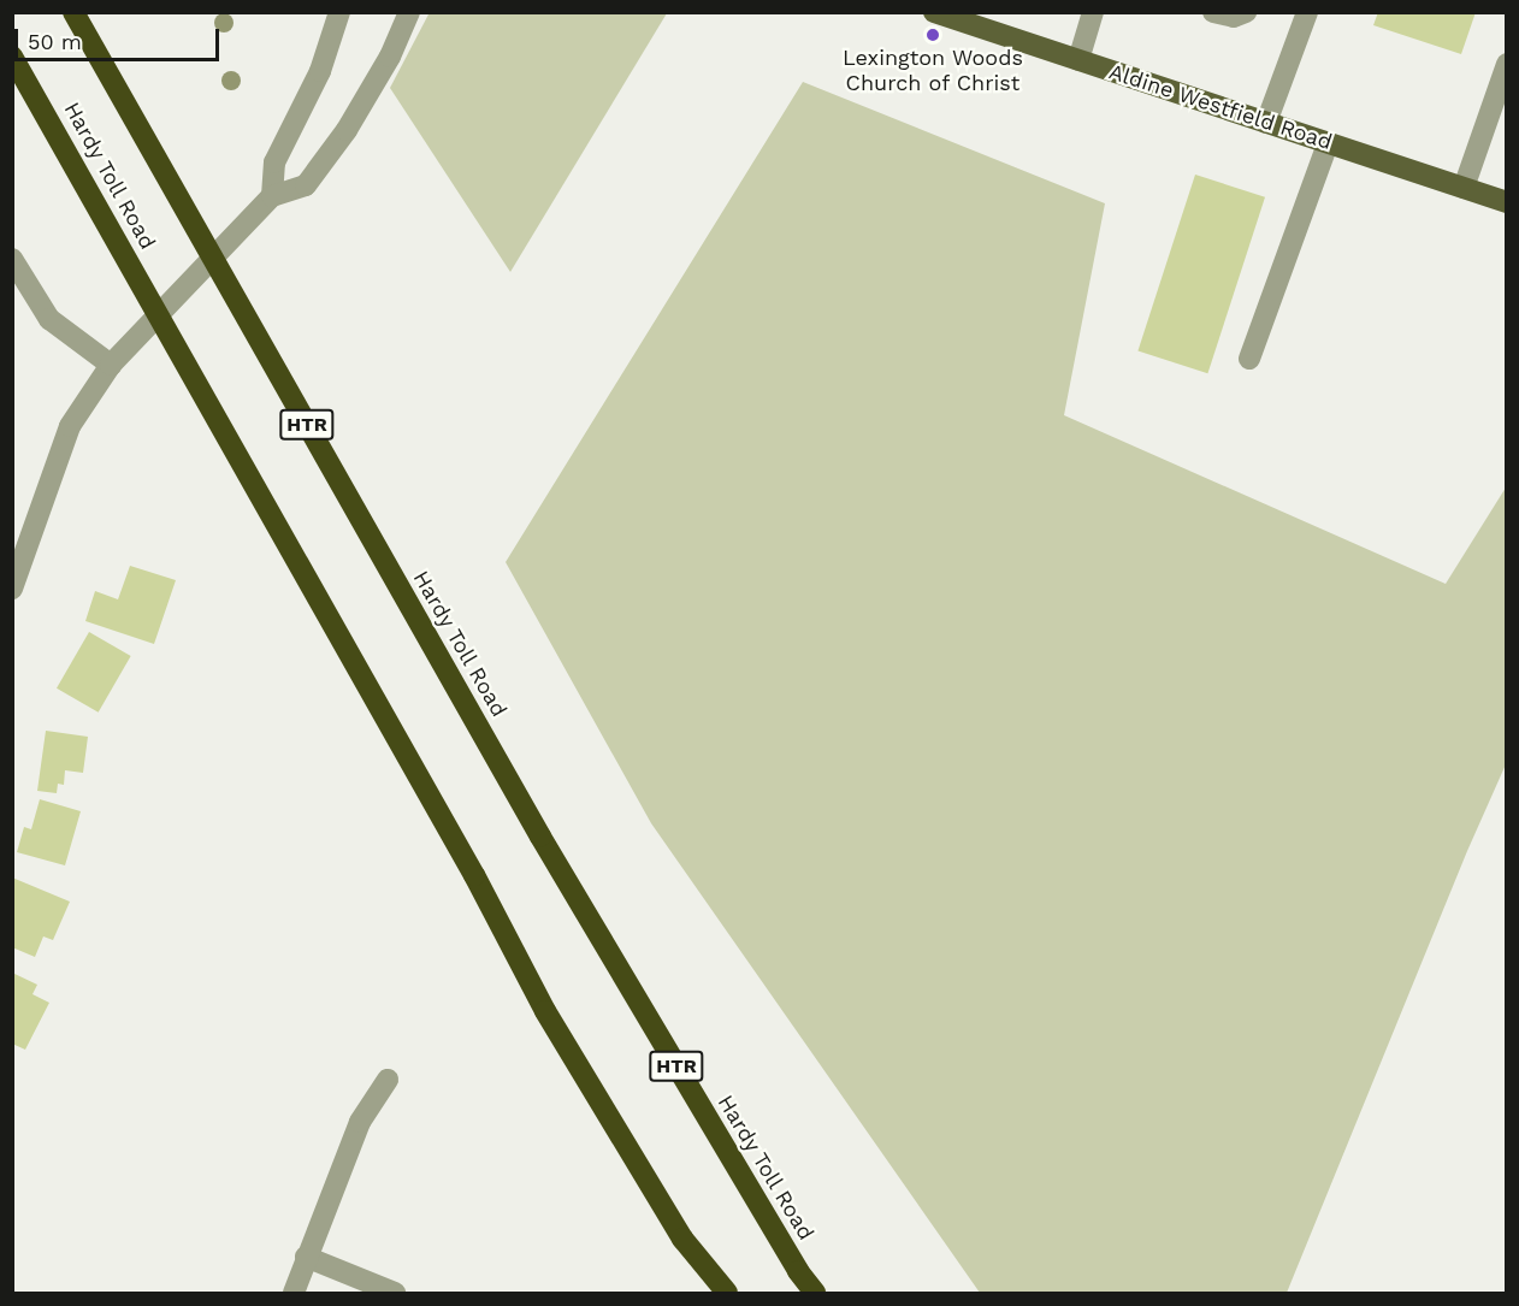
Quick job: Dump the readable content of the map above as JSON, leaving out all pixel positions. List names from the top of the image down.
{
  "streets": {
    "highway": ["Hardy Toll Road", "HTR"],
    "main road": ["Aldine Westfield Road"]
  },
  "places": ["Lexington Woods Church of Christ"],
  "scale_bar": "50 m"
}
